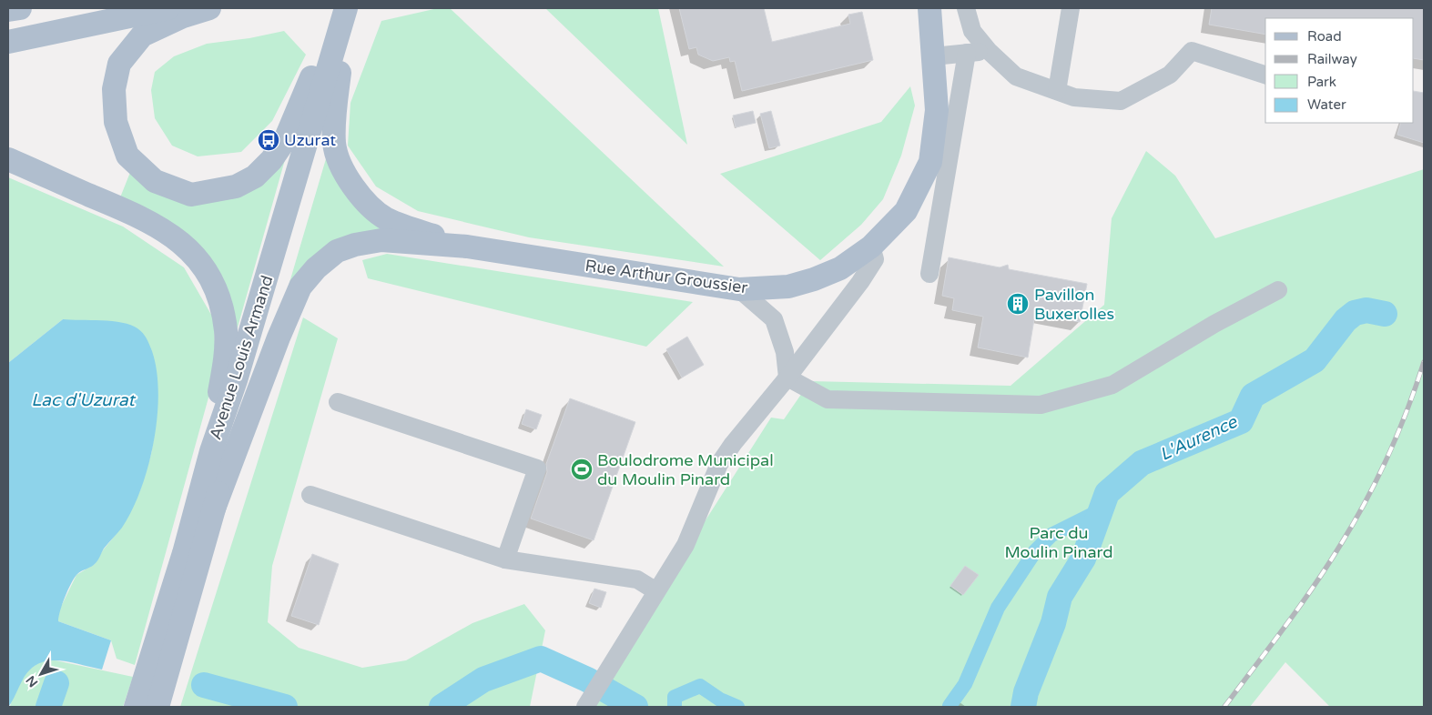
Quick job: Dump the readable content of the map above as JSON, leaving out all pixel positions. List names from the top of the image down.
{
  "streets": {
    "main road": ["Rue Arthur Groussier", "Avenue Louis Armand"]
  },
  "water": ["Lac d'Uzurat", "L'Aurence"],
  "parks": ["Parc du Moulin Pinard"],
  "places": {
    "bus stop": ["Uzurat"],
    "building": ["Pavillon Buxerolles"],
    "sports": ["Boulodrome Municipal du Moulin Pinard"]
  },
  "legend": [
    "Road",
    "Railway",
    "Park",
    "Water"
  ],
  "north": "bottom left"
}
